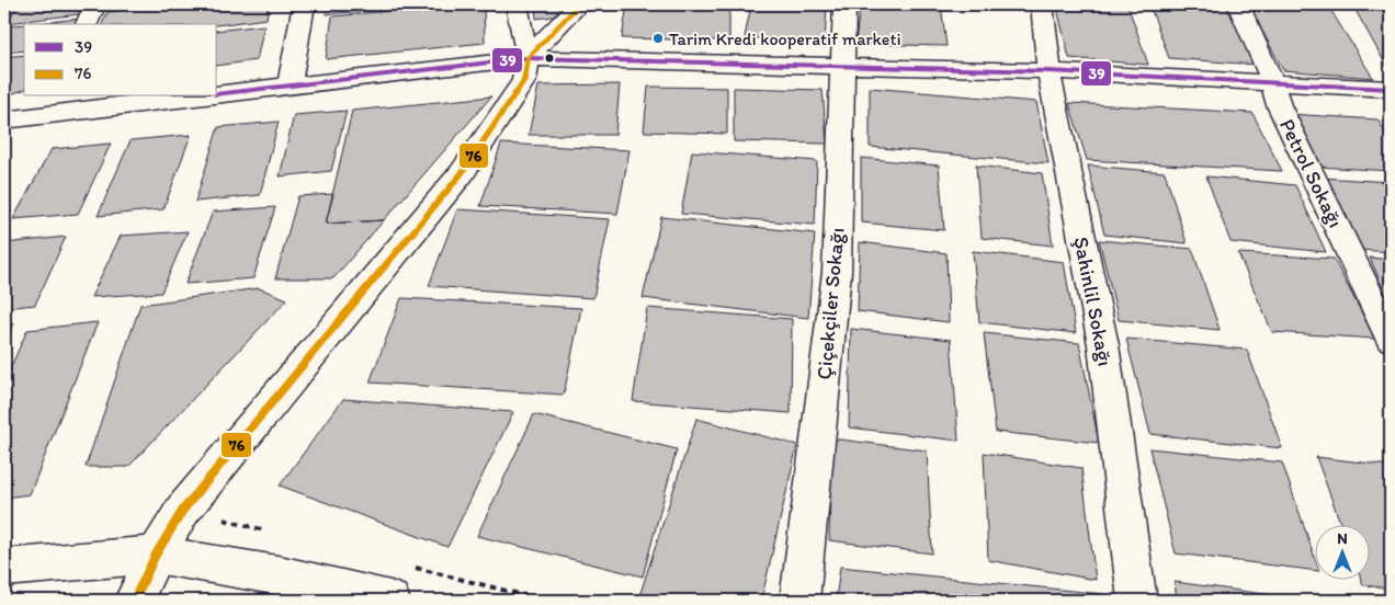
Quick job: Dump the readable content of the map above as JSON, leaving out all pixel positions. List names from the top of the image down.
{
  "streets": {
    "street": ["Petrol Sokağı", "Şahinlil Sokağı", "Çiçekçiler Sokağı"]
  },
  "places": ["Tarim Kredi kooperatif marketi"],
  "lines": ["transit line 76", "transit line 39"],
  "legend": ["39", "76"],
  "north": "top"
}
